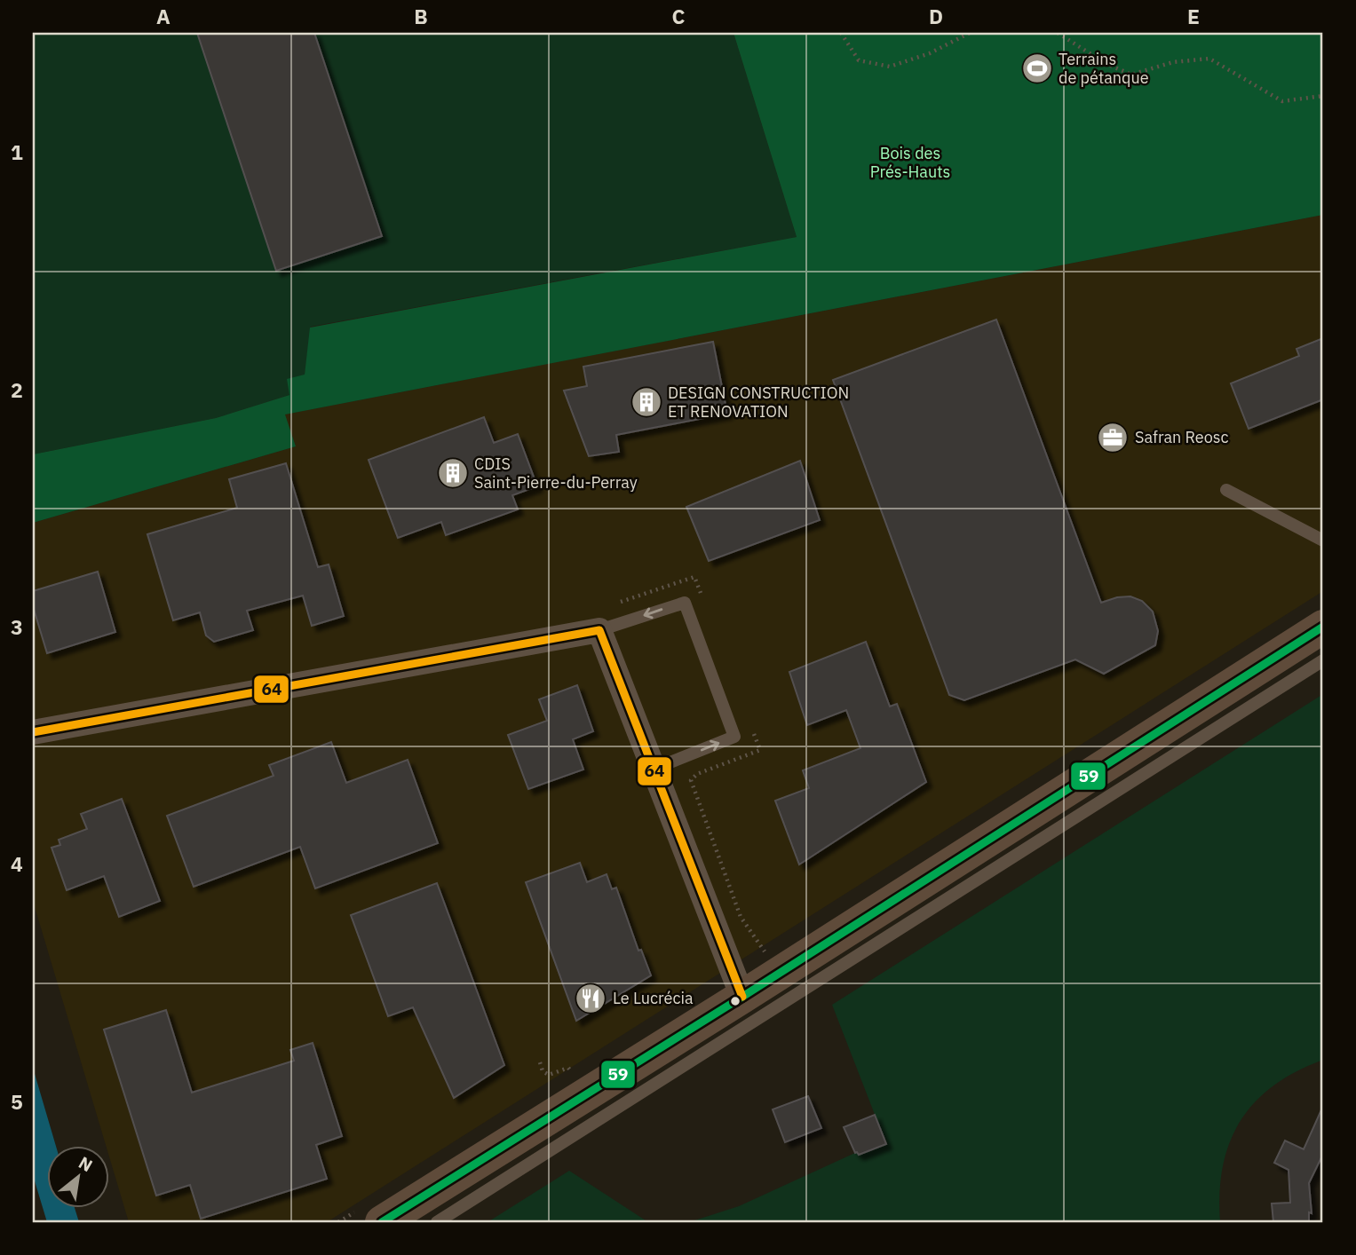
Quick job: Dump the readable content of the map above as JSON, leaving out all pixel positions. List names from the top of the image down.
{
  "parks": ["Bois des Prés-Hauts"],
  "places": {
    "sports": ["Terrains de pétanque"],
    "building": ["DESIGN CONSTRUCTION ET RENOVATION", "CDIS Saint-Pierre-du-Perray"],
    "office": ["Safran Reosc"],
    "restaurant": ["Le Lucrécia"]
  },
  "lines": ["transit line 59", "transit line 64"],
  "north": "top right",
  "grid": {
    "columns": [
      "A",
      "B",
      "C",
      "D",
      "E"
    ],
    "rows": [
      "1",
      "2",
      "3",
      "4",
      "5"
    ]
  }
}
